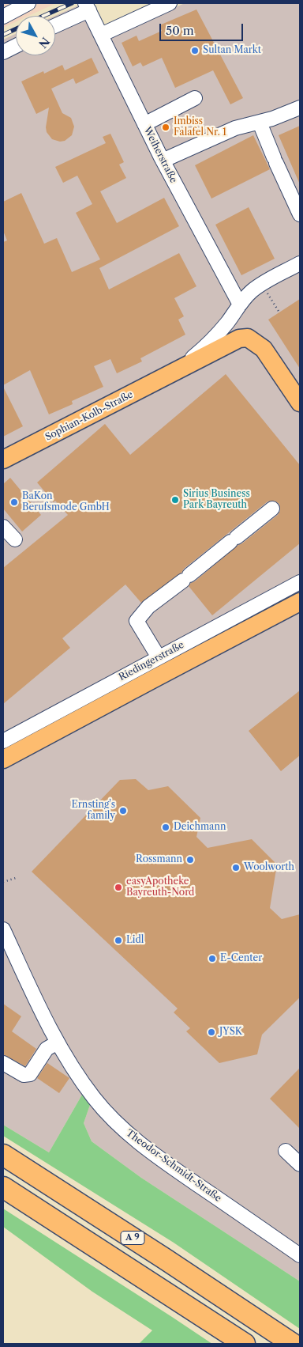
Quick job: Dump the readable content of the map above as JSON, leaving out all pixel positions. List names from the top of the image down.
{
  "streets": {
    "highway": ["A 9"],
    "main road": ["Sophian-Kolb-Straße", "Riedingerstraße"],
    "street": ["Weiherstraße", "Theodor-Schmidt-Straße"]
  },
  "places": [
    "Sultan Markt",
    "Imbiss Falafel Nr. 1",
    "Sirius Business Park Bayreuth",
    "BaKon Berufsmode GmbH",
    "Ernsting's family",
    "Deichmann",
    "Rossmann",
    "Woolworth",
    "easyApotheke Bayreuth-Nord",
    "Lidl",
    "E-Center",
    "JYSK"
  ],
  "scale_bar": "50 m",
  "north": "bottom right"
}
